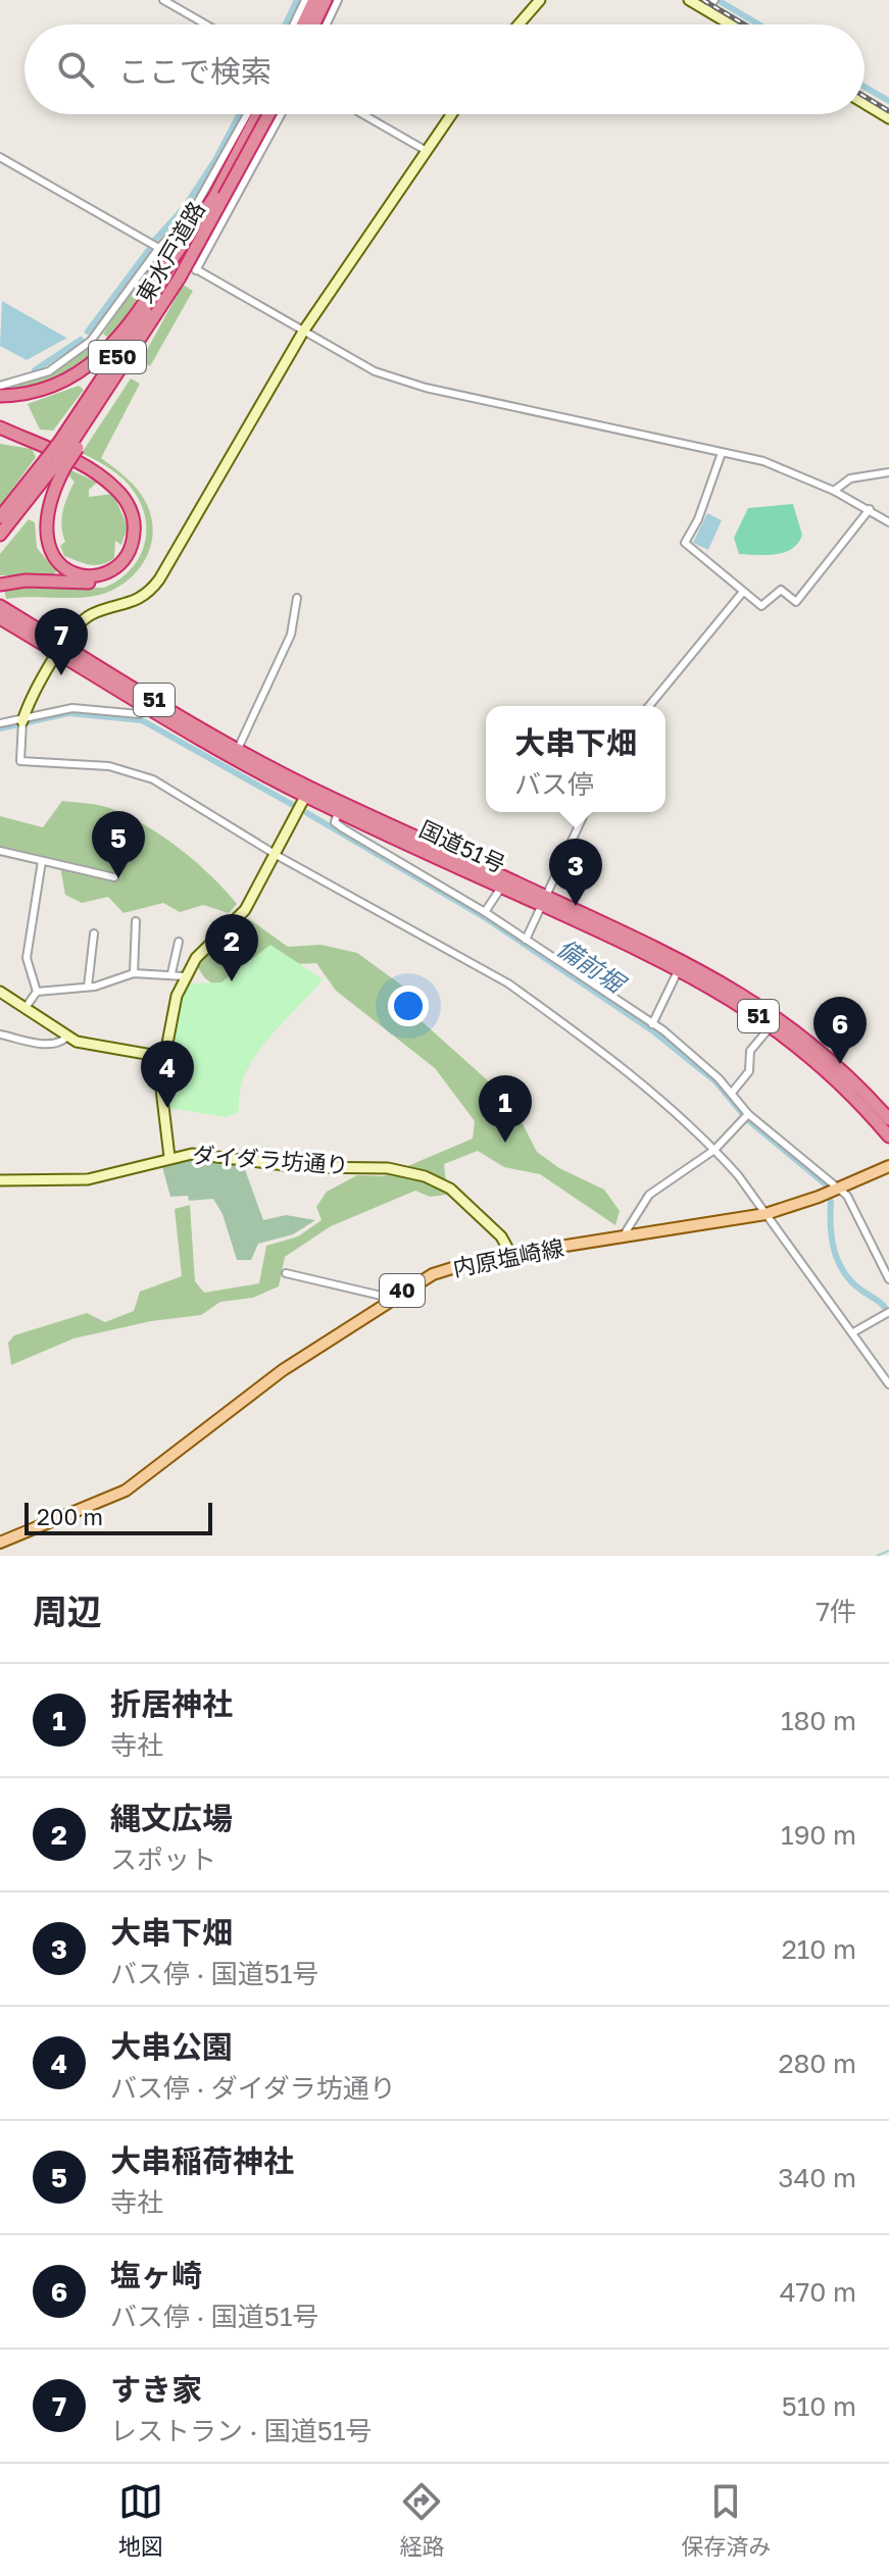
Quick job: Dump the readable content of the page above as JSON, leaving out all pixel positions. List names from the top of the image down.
{
  "streets": {
    "highway": [
      "東水戸道路",
      "E50",
      "51",
      "国道51号"
    ],
    "main road": ["内原塩崎線", "40"],
    "street": ["ダイダラ坊通り"]
  },
  "crossings": [
    ["ダイダラ坊通り", "内原塩崎線"]
  ],
  "water": ["備前堀"],
  "scale_bar": "200 m",
  "page": {
    "search": "ここで検索",
    "pins": [
      "7",
      "5",
      "3",
      "2",
      "6",
      "4",
      "1"
    ],
    "popup": ["大串下畑", "バス停"],
    "scale": "200 m",
    "heading": ["周辺", "7件"],
    "list": [
      {
        "mark": "1",
        "name": "折居神社",
        "note": "寺社",
        "value": "180 m"
      },
      {
        "mark": "2",
        "name": "縄文広場",
        "note": "スポット",
        "value": "190 m"
      },
      {
        "mark": "3",
        "name": "大串下畑",
        "note": "バス停 · 国道51号",
        "value": "210 m"
      },
      {
        "mark": "4",
        "name": "大串公園",
        "note": "バス停 · ダイダラ坊通り",
        "value": "280 m"
      },
      {
        "mark": "5",
        "name": "大串稲荷神社",
        "note": "寺社",
        "value": "340 m"
      },
      {
        "mark": "6",
        "name": "塩ヶ崎",
        "note": "バス停 · 国道51号",
        "value": "470 m"
      },
      {
        "mark": "7",
        "name": "すき家",
        "note": "レストラン · 国道51号",
        "value": "510 m"
      }
    ],
    "nav": ["地図", "経路", "保存済み"]
  }
}
